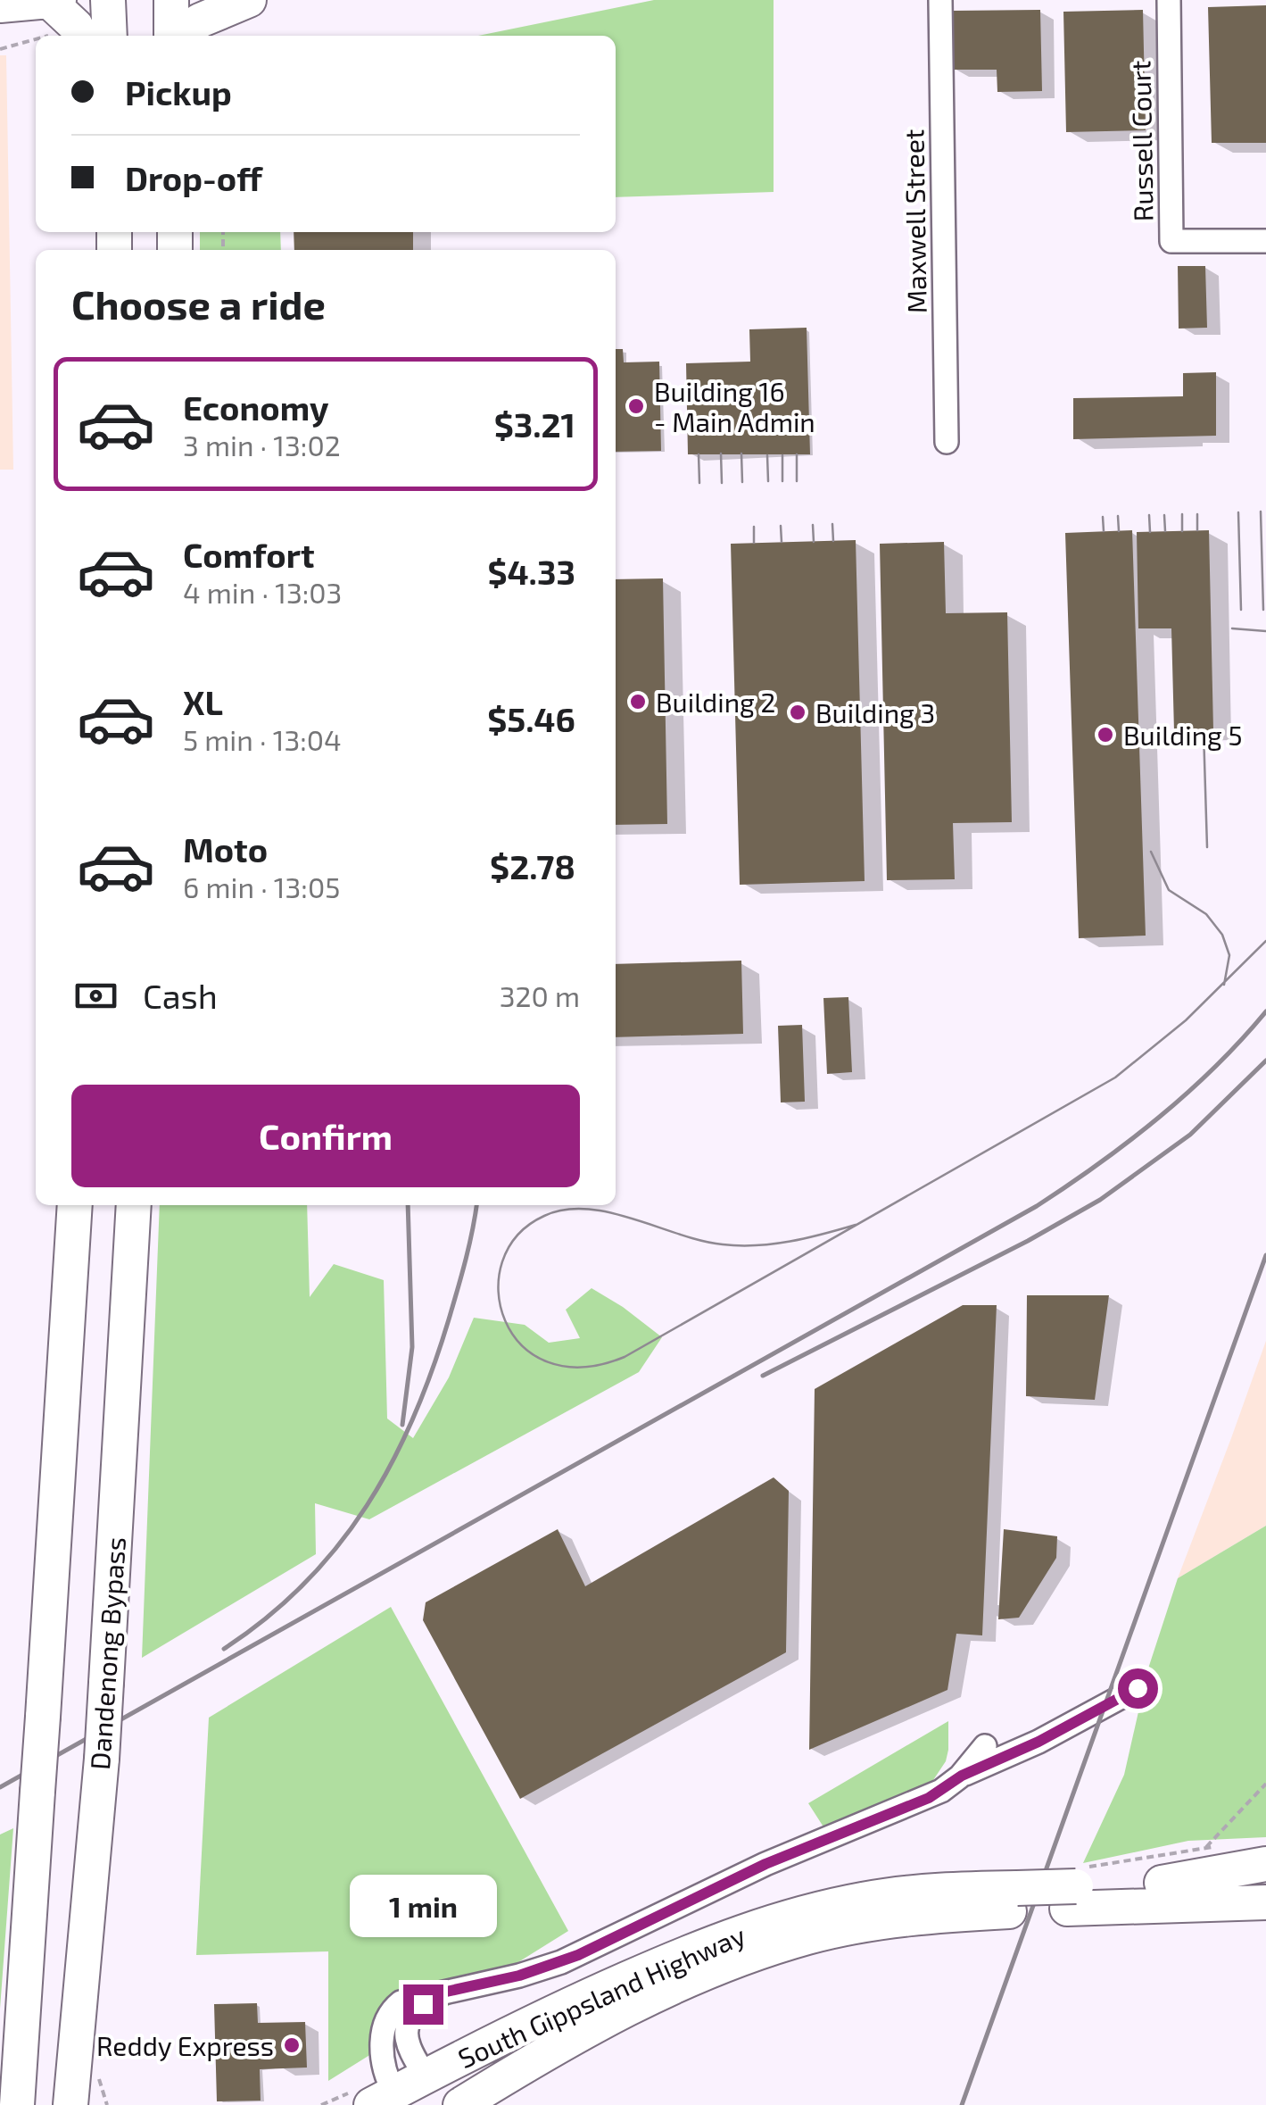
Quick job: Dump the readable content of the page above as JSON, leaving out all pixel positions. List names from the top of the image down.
{
  "streets": {
    "highway": ["Dandenong Bypass", "South Gippsland Highway"],
    "street": ["Russell Court", "Maxwell Street"]
  },
  "places": [
    "Building 16 - Main Admin",
    "Building 2",
    "Building 3",
    "Building 5",
    "Reddy Express"
  ],
  "page": {
    "banner": ["Pickup", "Drop-off"],
    "heading": "Choose a ride",
    "list": [
      {
        "name": "Economy",
        "note": "3 min · 13:02",
        "value": "$3.21"
      },
      {
        "name": "Comfort",
        "note": "4 min · 13:03",
        "value": "$4.33"
      },
      {
        "name": "XL",
        "note": "5 min · 13:04",
        "value": "$5.46"
      },
      {
        "name": "Moto",
        "note": "6 min · 13:05",
        "value": "$2.78"
      }
    ],
    "pay": ["Cash", "320 m"],
    "buttons": "Confirm",
    "bubble": "1 min"
  }
}
